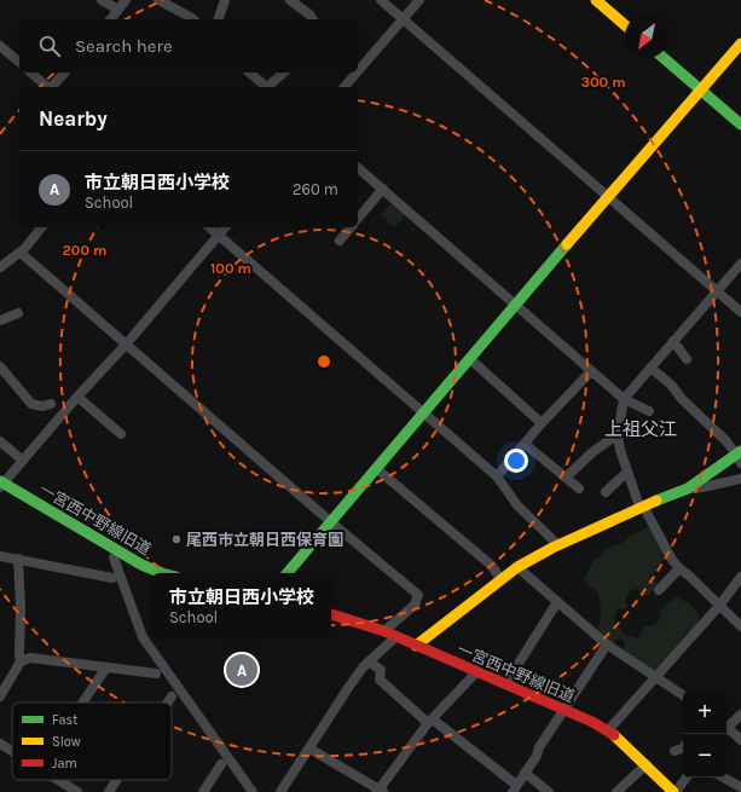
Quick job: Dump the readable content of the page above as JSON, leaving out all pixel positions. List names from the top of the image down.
{
  "streets": {
    "street": ["一宮西中野線旧道"]
  },
  "districts": ["上祖父江"],
  "places": ["尾西市立朝日西保育園"],
  "legend": ["Fast", "Slow", "Jam"],
  "north": "bottom left",
  "page": {
    "search": "Search here",
    "heading": "Nearby",
    "list": [
      {
        "mark": "A",
        "name": "市立朝日西小学校",
        "note": "School",
        "value": "260 m"
      }
    ],
    "popup": ["市立朝日西小学校", "School"],
    "pins": "A",
    "map_buttons": ["+", "−"]
  },
  "rings": ["300 m", "200 m", "100 m"]
}
